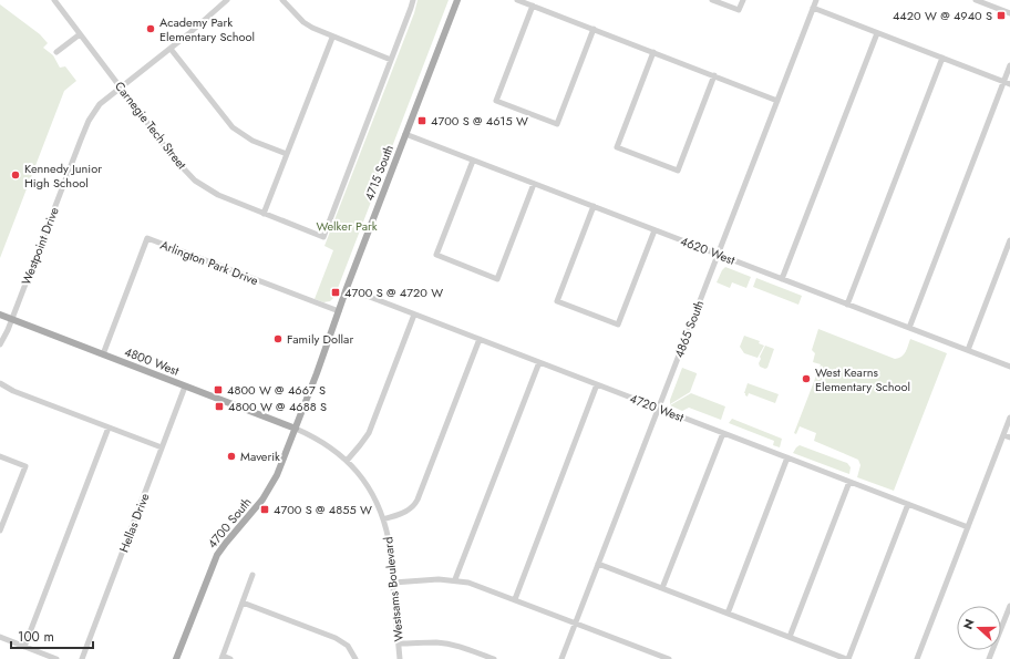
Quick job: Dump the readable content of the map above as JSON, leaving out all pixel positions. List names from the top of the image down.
{
  "streets": {
    "main road": ["4715 South", "4800 West", "4700 South"],
    "street": [
      "Carnegie Tech Street",
      "Westpoint Drive",
      "4620 West",
      "Arlington Park Drive",
      "4865 South",
      "4720 West",
      "Hellas Drive",
      "Westsams Boulevard"
    ]
  },
  "crossings": [
    ["Carnegie Tech Street", "Westpoint Drive"],
    ["4715 South", "4620 West"],
    ["4715 South", "Arlington Park Drive"],
    ["4715 South", "4800 West"],
    ["4715 South", "4720 West"],
    ["4715 South", "4700 South"],
    ["4715 South", "Westsams Boulevard"],
    ["Westpoint Drive", "4800 West"],
    ["4620 West", "4865 South"],
    ["Arlington Park Drive", "4800 West"],
    ["4865 South", "4720 West"],
    ["4800 West", "Hellas Drive"],
    ["4800 West", "4700 South"],
    ["4800 West", "Westsams Boulevard"],
    ["4700 South", "Westsams Boulevard"]
  ],
  "parks": ["Welker Park"],
  "places": {
    "transit": [
      "4420 W @ 4940 S",
      "4700 S @ 4615 W",
      "4700 S @ 4720 W",
      "4800 W @ 4667 S",
      "4800 W @ 4688 S",
      "4700 S @ 4855 W"
    ],
    "other": [
      "Academy Park Elementary School",
      "Kennedy Junior High School",
      "Family Dollar",
      "West Kearns Elementary School",
      "Maverik"
    ]
  },
  "scale_bar": "100 m",
  "north": "left"
}
